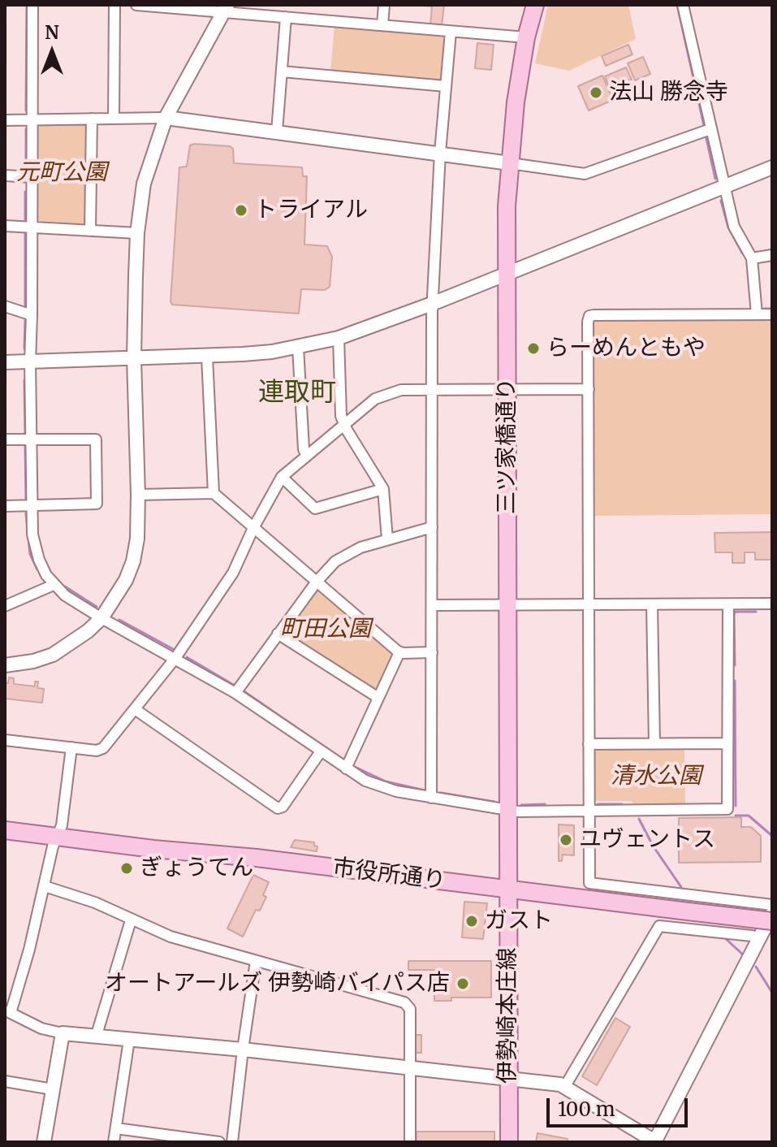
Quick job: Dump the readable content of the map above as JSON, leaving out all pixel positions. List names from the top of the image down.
{
  "streets": {
    "main road": ["三ツ家橋通り", "市役所通り", "伊勢崎本庄線"]
  },
  "crossings": [
    ["三ツ家橋通り", "市役所通り"],
    ["三ツ家橋通り", "伊勢崎本庄線"],
    ["市役所通り", "伊勢崎本庄線"]
  ],
  "districts": ["連取町"],
  "parks": ["元町公園", "町田公園", "清水公園"],
  "places": [
    "法山 勝念寺",
    "トライアル",
    "らーめんともや",
    "ユヴェントス",
    "ぎょうてん",
    "ガスト",
    "オートアールズ 伊勢崎バイパス店"
  ],
  "scale_bar": "100 m",
  "north": "top"
}
